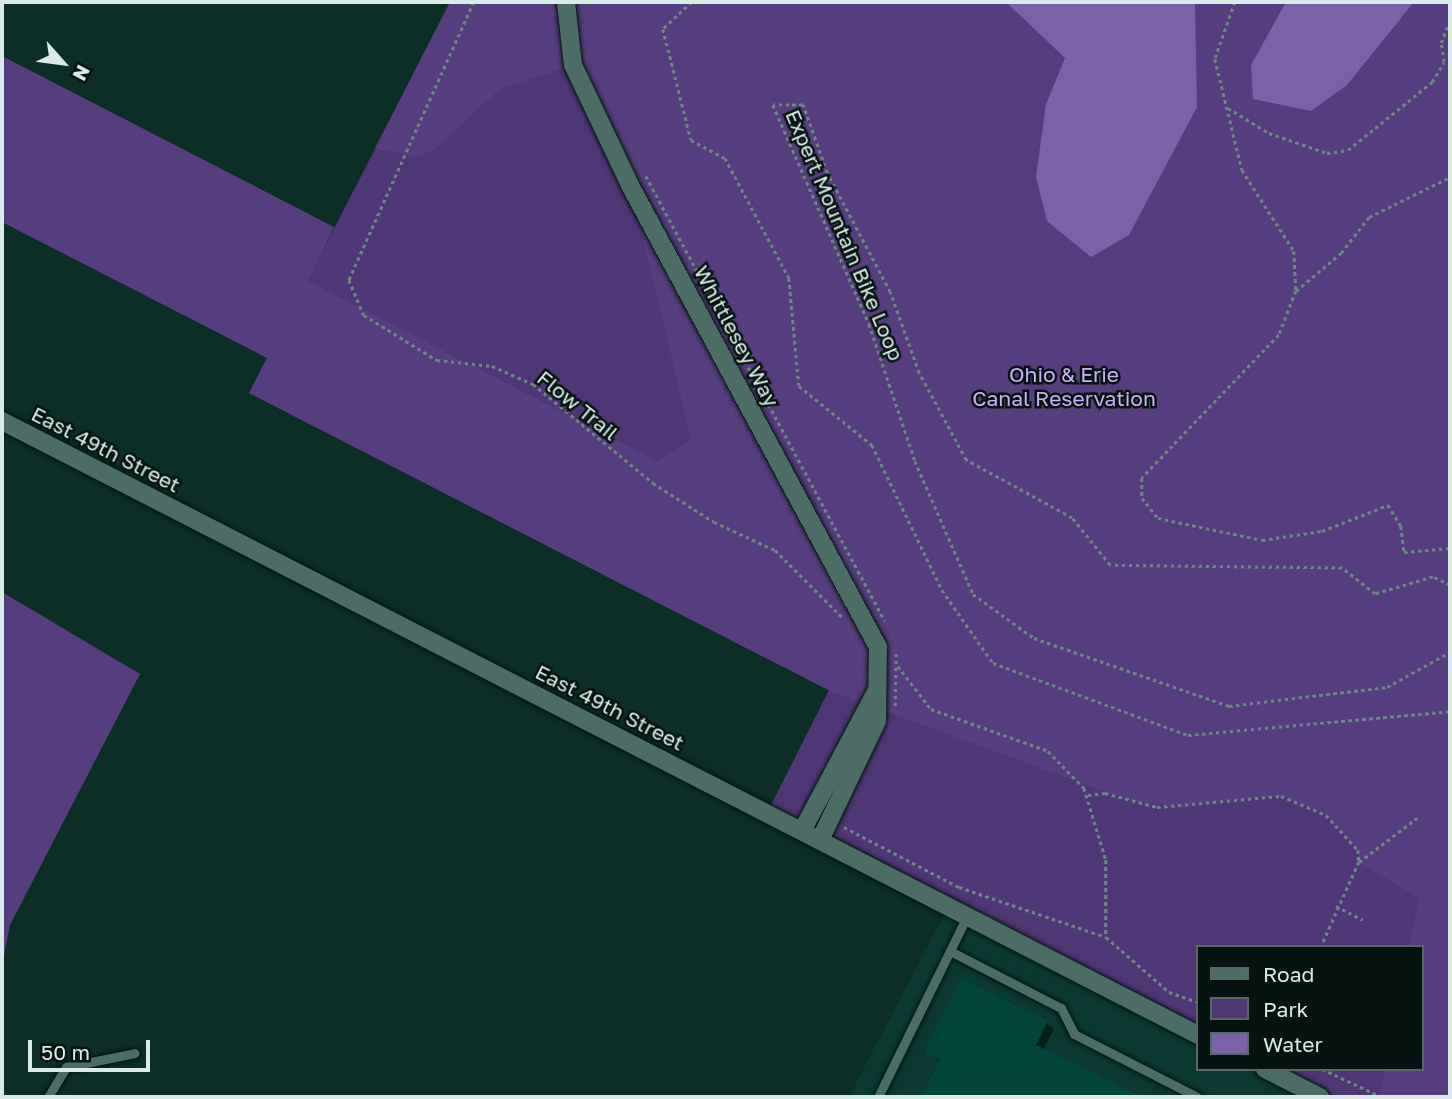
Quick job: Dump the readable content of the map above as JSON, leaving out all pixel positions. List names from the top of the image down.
{
  "streets": {
    "street": ["Whittlesey Way", "East 49th Street"],
    "path": ["Expert Mountain Bike Loop", "Flow Trail"]
  },
  "crossings": [
    ["Whittlesey Way", "Flow Trail"],
    ["Whittlesey Way", "East 49th Street"]
  ],
  "parks": ["Ohio & Erie Canal Reservation"],
  "legend": ["Road", "Park", "Water"],
  "scale_bar": "50 m",
  "north": "bottom right"
}
